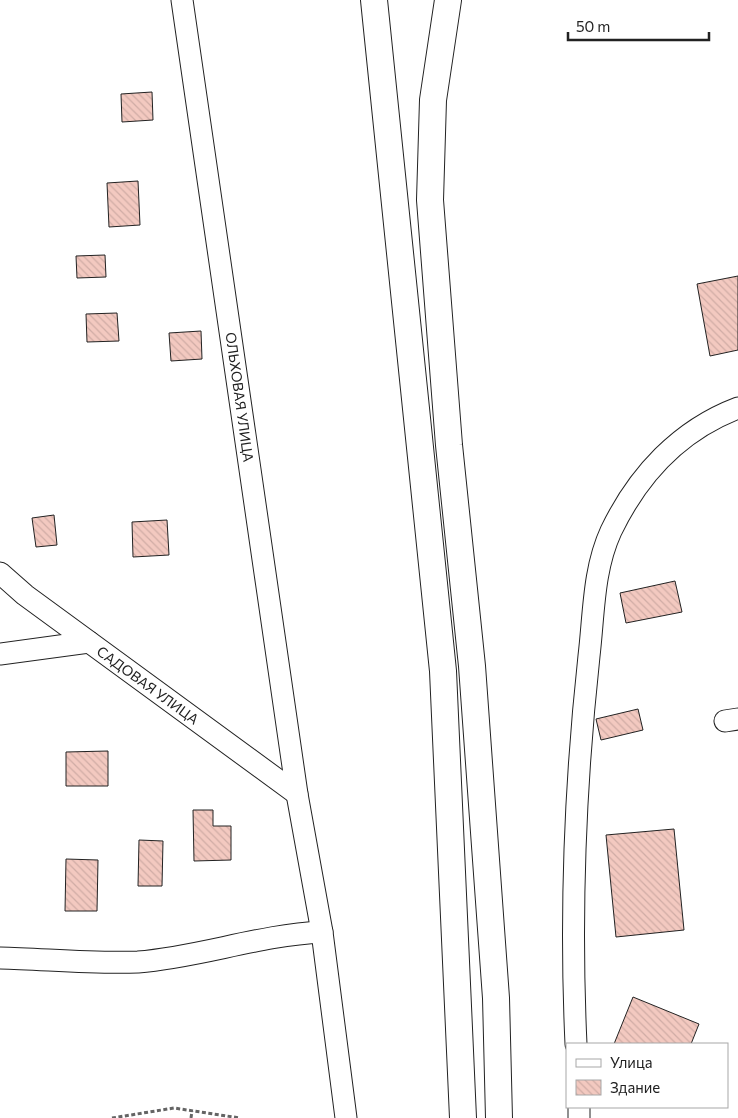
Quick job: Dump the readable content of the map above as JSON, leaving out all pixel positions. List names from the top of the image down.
{
  "streets": {
    "street": ["ОЛЬХОВАЯ УЛИЦА", "САДОВАЯ УЛИЦА"]
  },
  "crossings": [
    ["ОЛЬХОВАЯ УЛИЦА", "САДОВАЯ УЛИЦА"]
  ],
  "legend": ["Улица", "Здание"],
  "scale_bar": "50 m"
}
